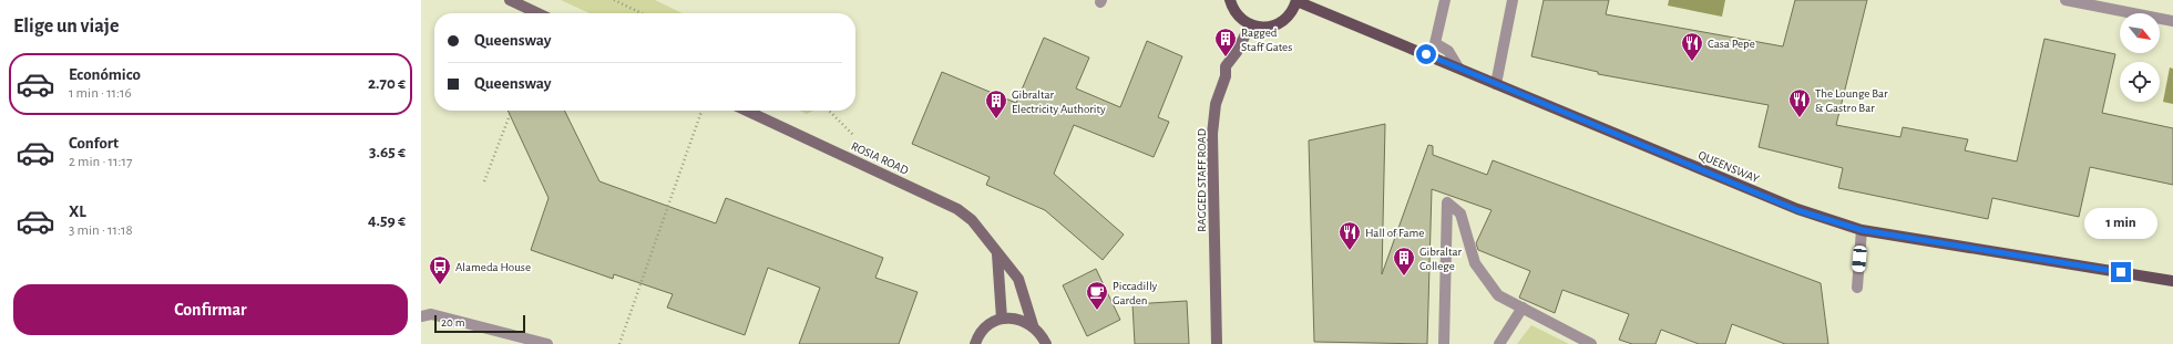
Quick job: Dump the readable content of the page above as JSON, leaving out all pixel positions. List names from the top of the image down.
{
  "streets": {
    "main road": ["ROSIA ROAD", "QUEENSWAY", "RAGGED STAFF ROAD"]
  },
  "places": {
    "building": ["Ragged Staff Gates", "Gibraltar Electricity Authority", "Gibraltar College"],
    "restaurant": ["Casa Pepe", "The Lounge Bar & Gastro Bar", "Hall of Fame"],
    "bus stop": ["Alameda House"],
    "cafe": ["Piccadilly Garden"]
  },
  "scale_bar": "20 m",
  "north": "bottom right",
  "page": {
    "heading": "Elige un viaje",
    "banner": ["Queensway", "Queensway"],
    "list": [
      {
        "name": "Económico",
        "note": "1 min · 11:16",
        "value": "2.70 €"
      },
      {
        "name": "Confort",
        "note": "2 min · 11:17",
        "value": "3.65 €"
      },
      {
        "name": "XL",
        "note": "3 min · 11:18",
        "value": "4.59 €"
      }
    ],
    "bubble": "1 min",
    "buttons": "Confirmar",
    "scale": "20 m"
  }
}
